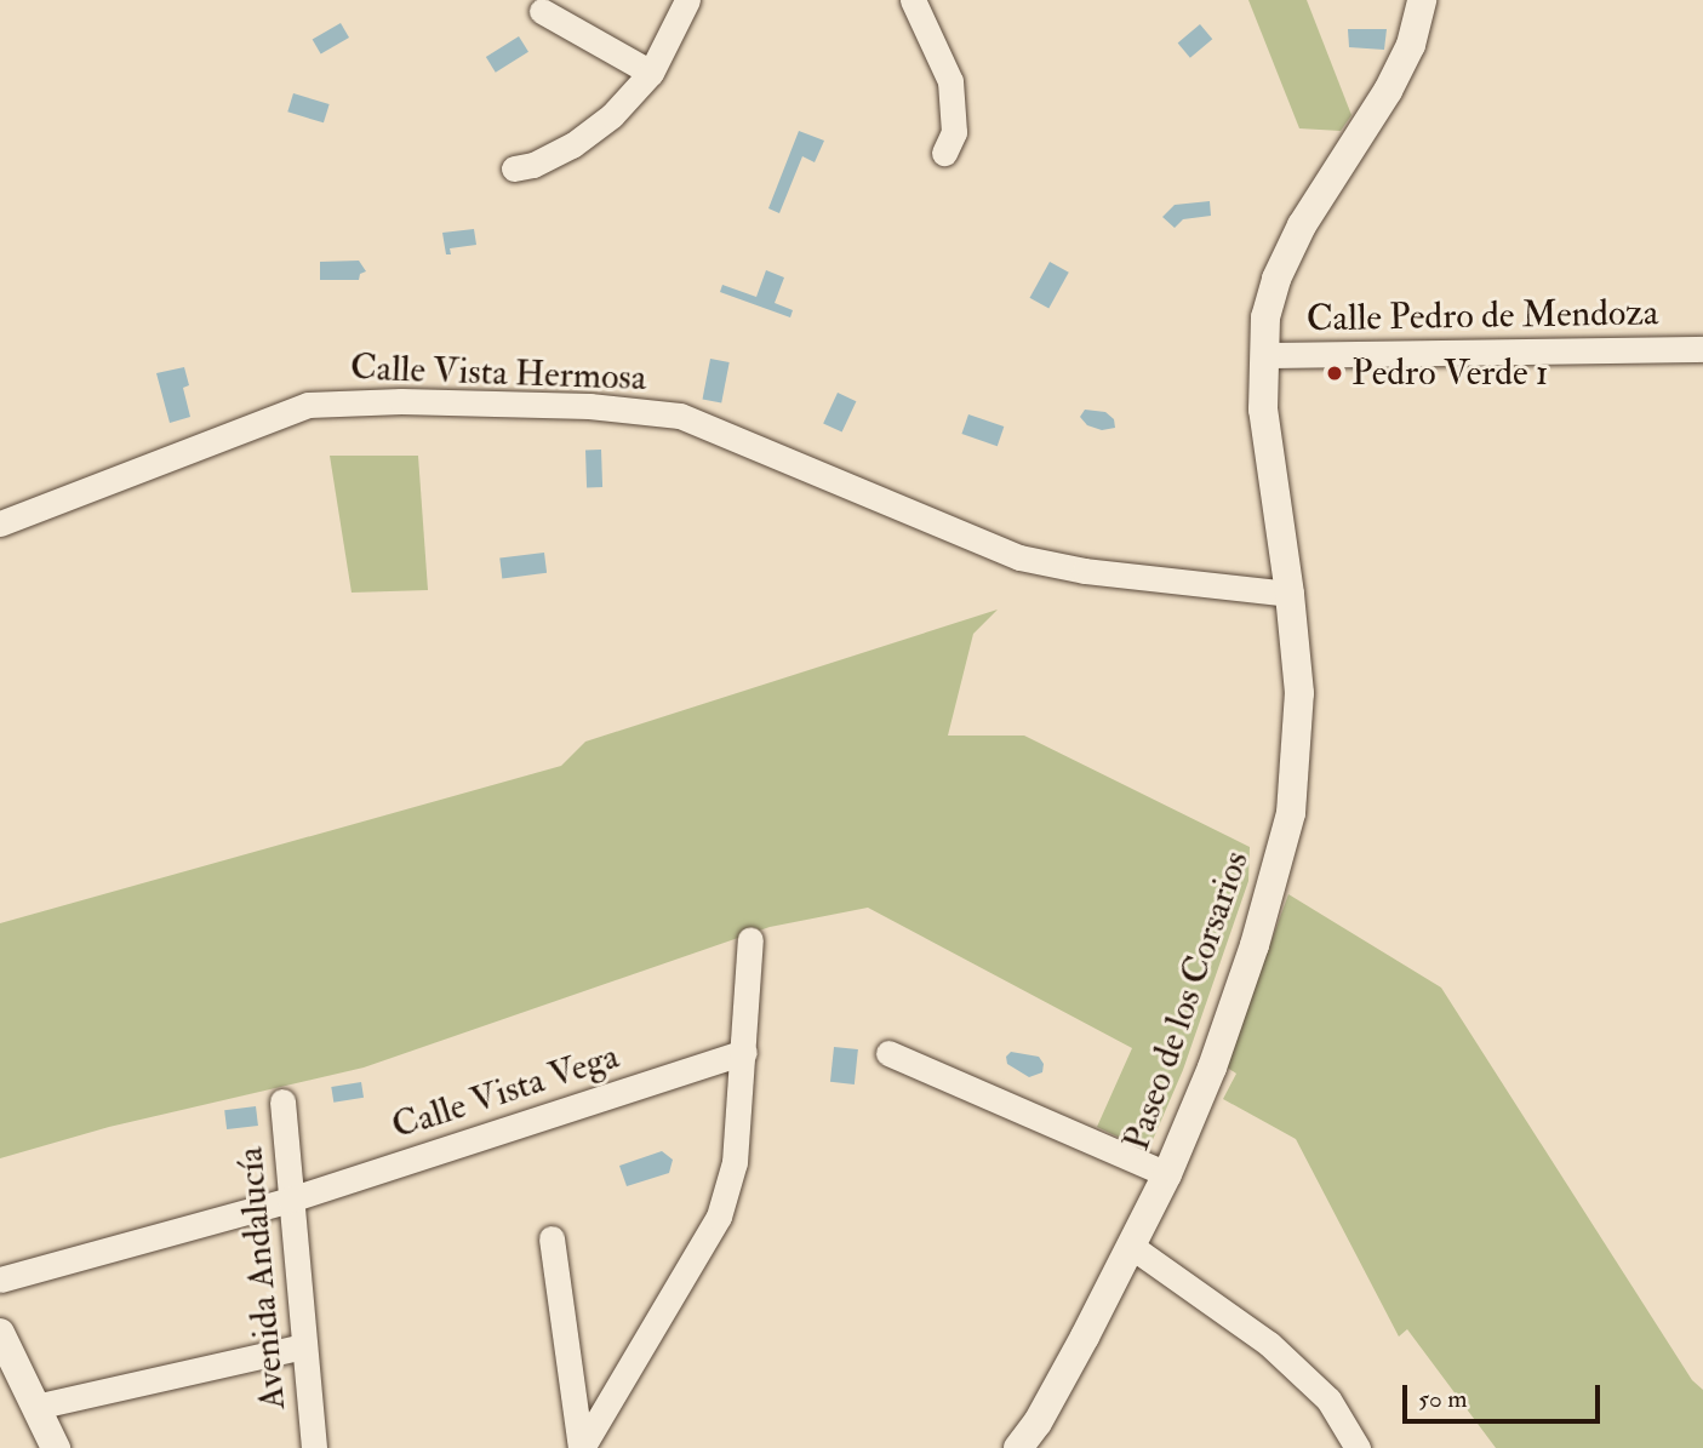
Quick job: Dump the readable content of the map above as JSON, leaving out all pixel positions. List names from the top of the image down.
{
  "streets": {
    "street": [
      "Calle Pedro de Mendoza",
      "Calle Vista Hermosa",
      "Paseo de los Corsarios",
      "Calle Vista Vega",
      "Avenida Andalucía"
    ]
  },
  "crossings": [
    ["Calle Pedro de Mendoza", "Paseo de los Corsarios"],
    ["Calle Vista Hermosa", "Paseo de los Corsarios"],
    ["Calle Vista Vega", "Avenida Andalucía"]
  ],
  "places": ["Pedro Verde 1"],
  "scale_bar": "50 m"
}
